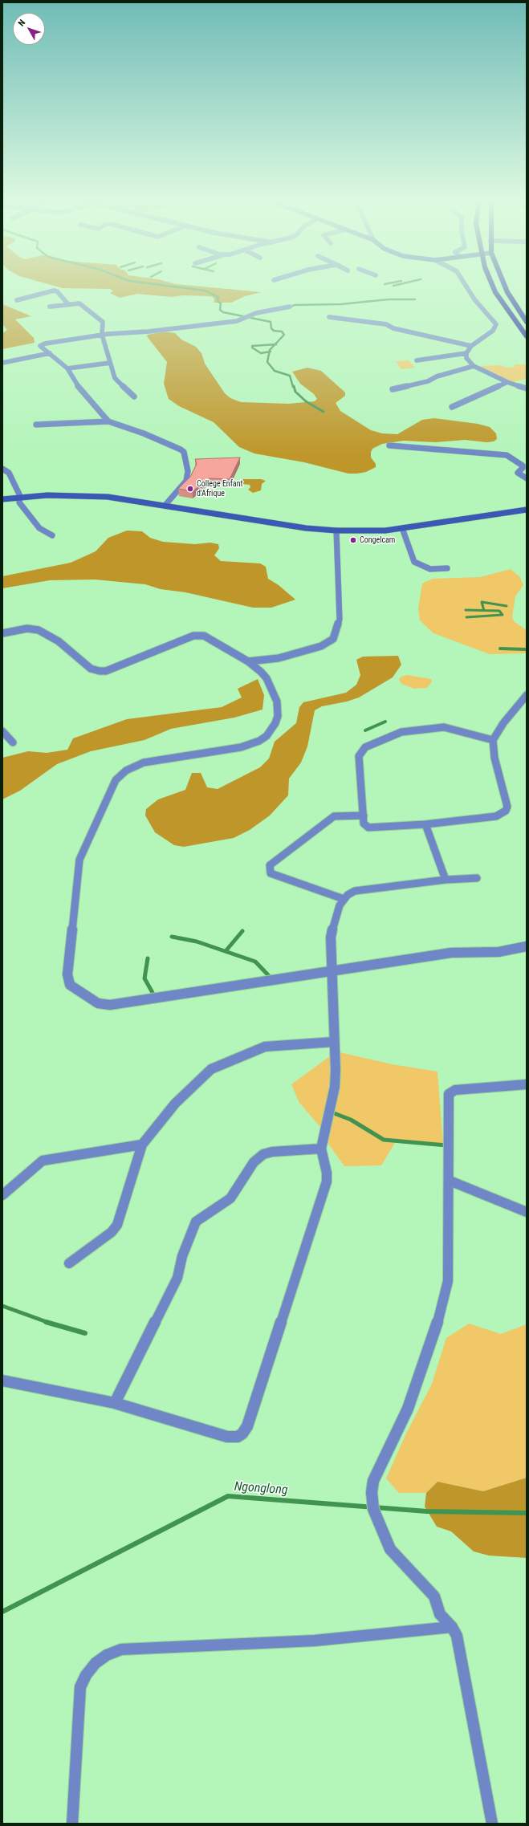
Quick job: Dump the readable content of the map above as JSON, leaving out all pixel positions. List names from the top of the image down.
{
  "water": ["Ngonglong"],
  "places": ["College Enfant d'Afrique", "Congelcam"],
  "north": "top left"
}
